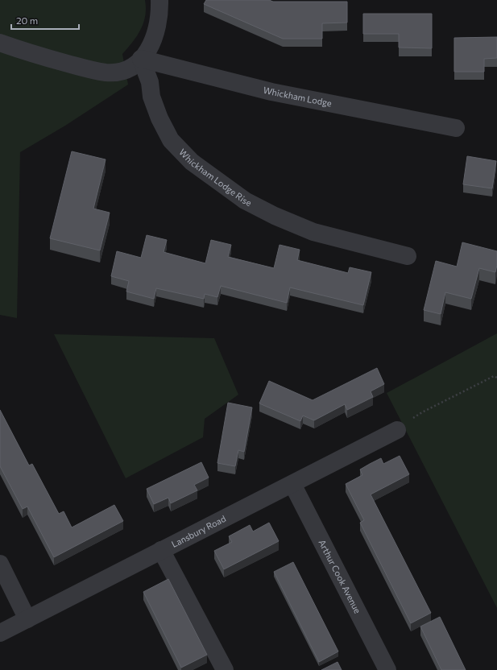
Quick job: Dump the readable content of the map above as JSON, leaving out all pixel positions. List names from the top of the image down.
{
  "streets": {
    "street": [
      "Whickham Lodge",
      "Whickham Lodge Rise",
      "Lansbury Road",
      "Arthur Cook Avenue"
    ]
  },
  "crossings": [
    ["Whickham Lodge", "Whickham Lodge Rise"],
    ["Lansbury Road", "Arthur Cook Avenue"]
  ],
  "scale_bar": "20 m"
}
